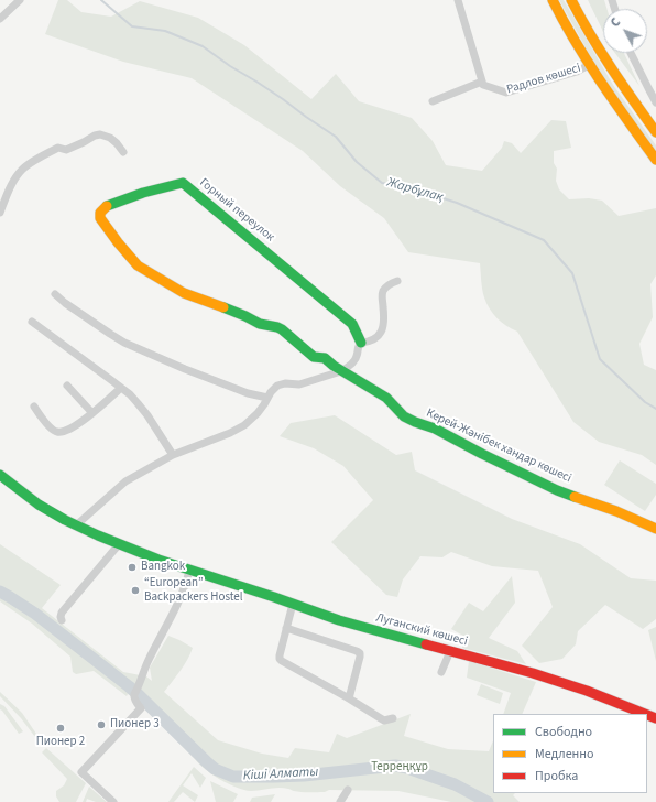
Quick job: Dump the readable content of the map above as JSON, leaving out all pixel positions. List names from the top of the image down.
{
  "streets": {
    "street": [
      "Радлов көшесі",
      "Горный переулок",
      "Керей-Жәнібек хандар көшесі",
      "Луганский көшесі"
    ]
  },
  "crossings": [
    ["Горный переулок", "Керей-Жәнібек хандар көшесі"]
  ],
  "water": ["Жарбұлақ", "Кіші Алматы"],
  "parks": ["Терреңқұр"],
  "places": [
    "Bangkok",
    "“European” Backpackers Hostel",
    "Пионер 3",
    "Пионер 2"
  ],
  "legend": ["Свободно", "Медленно", "Пробка"],
  "north": "top left"
}
